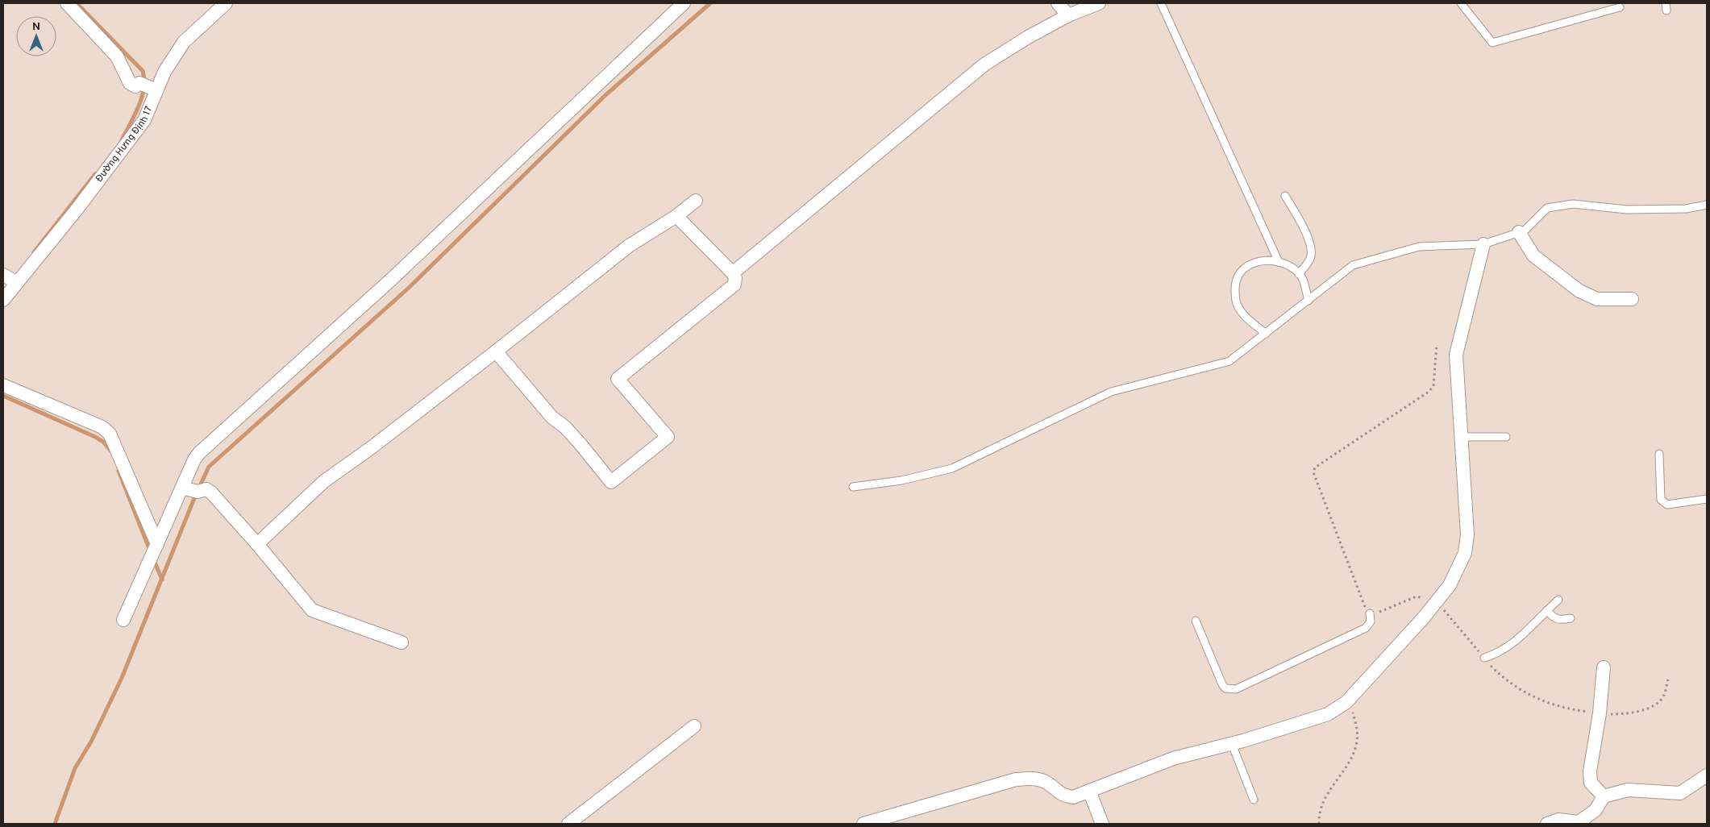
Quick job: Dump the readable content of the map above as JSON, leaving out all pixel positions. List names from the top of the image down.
{
  "streets": {
    "street": ["Đường Hưng Định 17"]
  },
  "north": "top"
}
